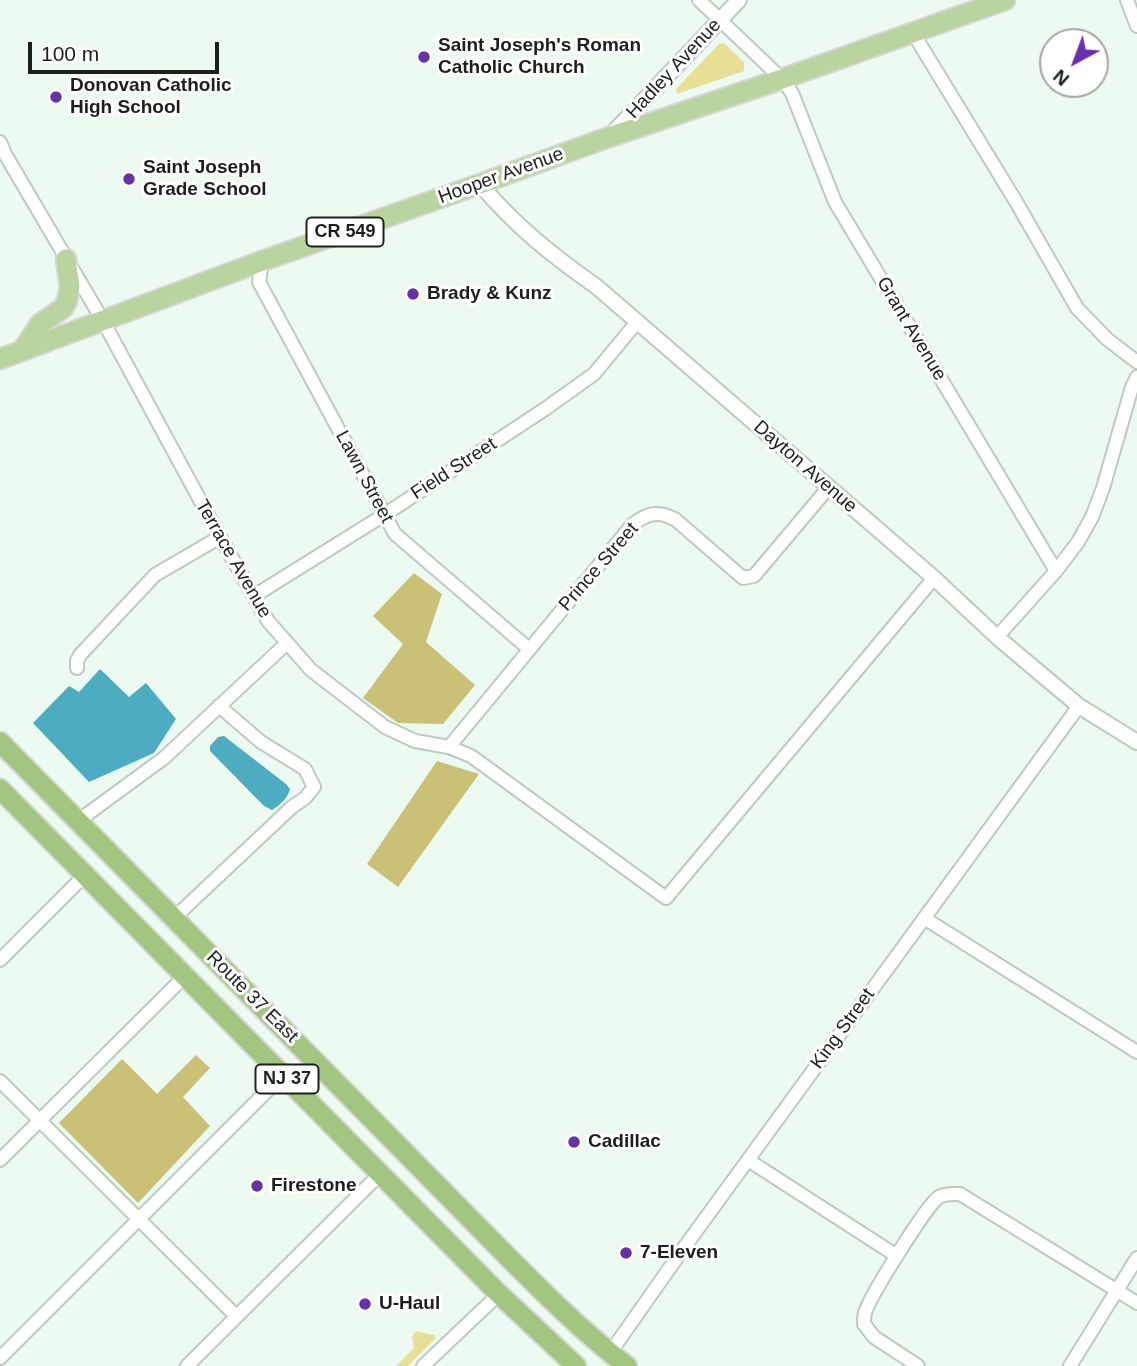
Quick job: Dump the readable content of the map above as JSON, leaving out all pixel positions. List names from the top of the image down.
{
  "streets": {
    "highway": ["Route 37 East", "NJ 37"],
    "main road": ["Hooper Avenue", "CR 549"],
    "street": [
      "Hadley Avenue",
      "Grant Avenue",
      "Dayton Avenue",
      "Field Street",
      "Lawn Street",
      "Terrace Avenue",
      "Prince Street",
      "King Street"
    ]
  },
  "crossings": [
    ["Hadley Avenue", "Hooper Avenue"],
    ["Hadley Avenue", "Grant Avenue"],
    ["Hooper Avenue", "Grant Avenue"],
    ["Hooper Avenue", "Dayton Avenue"],
    ["Hooper Avenue", "Lawn Street"],
    ["Hooper Avenue", "Terrace Avenue"],
    ["Dayton Avenue", "Field Street"],
    ["Dayton Avenue", "Terrace Avenue"],
    ["Dayton Avenue", "Prince Street"],
    ["Dayton Avenue", "King Street"],
    ["Field Street", "Lawn Street"],
    ["Field Street", "Terrace Avenue"],
    ["Lawn Street", "Prince Street"],
    ["Terrace Avenue", "Prince Street"],
    ["Route 37 East", "King Street"]
  ],
  "places": [
    "Saint Joseph's Roman Catholic Church",
    "Donovan Catholic High School",
    "Saint Joseph Grade School",
    "Brady & Kunz",
    "Cadillac",
    "Firestone",
    "7-Eleven",
    "U-Haul"
  ],
  "scale_bar": "100 m",
  "north": "bottom left"
}
